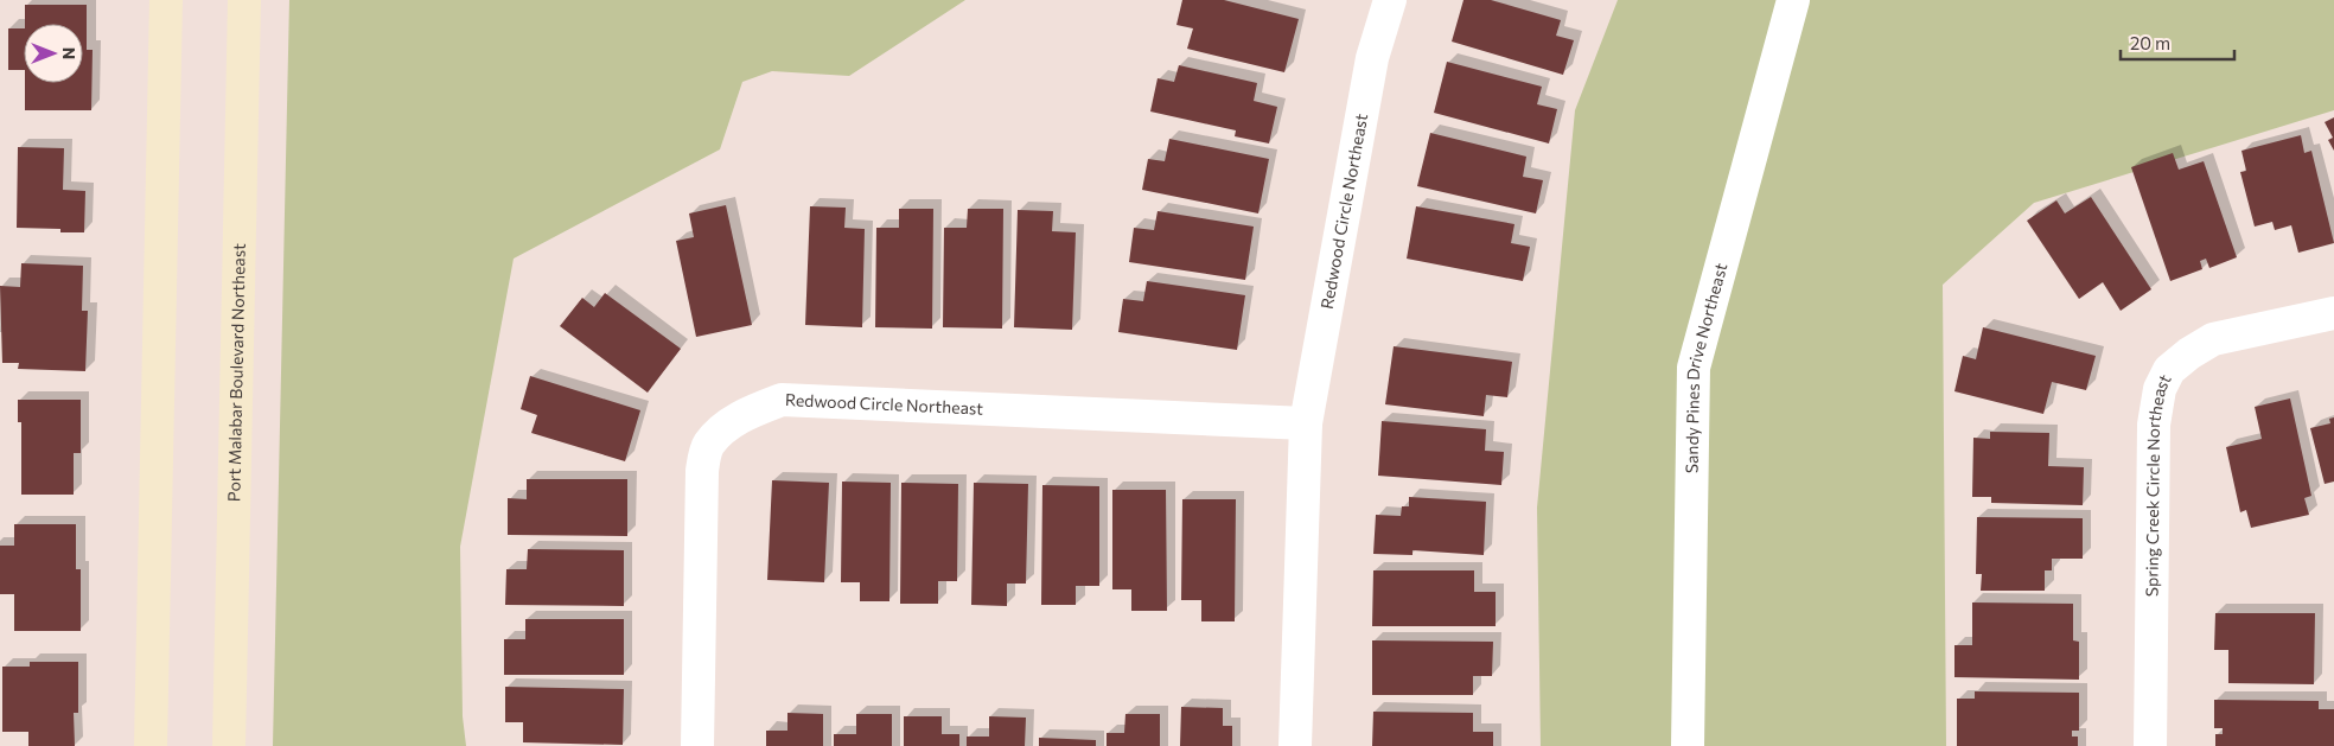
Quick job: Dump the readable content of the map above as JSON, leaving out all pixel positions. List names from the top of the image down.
{
  "streets": {
    "street": [
      "Redwood Circle Northeast",
      "Sandy Pines Drive Northeast",
      "Port Malabar Boulevard Northeast",
      "Spring Creek Circle Northeast"
    ]
  },
  "scale_bar": "20 m",
  "north": "right"
}
